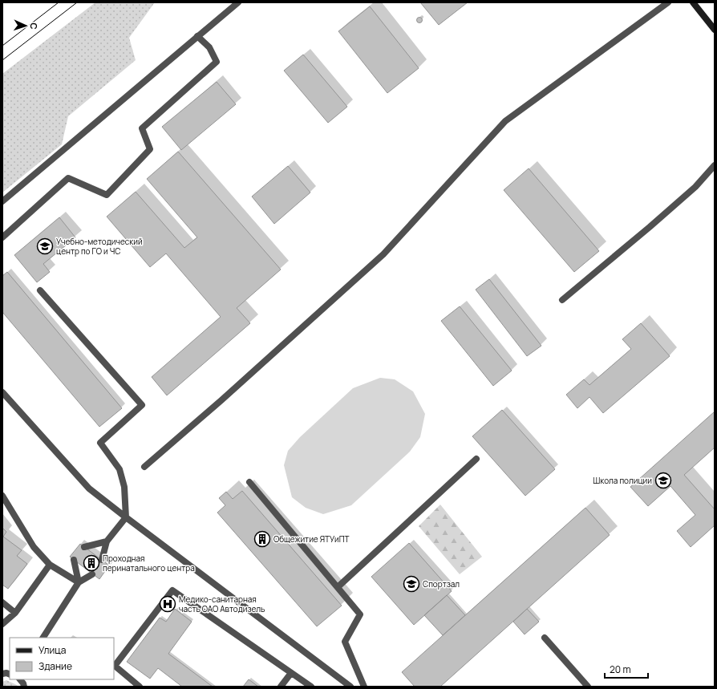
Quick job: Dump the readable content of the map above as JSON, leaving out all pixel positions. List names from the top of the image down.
{
  "places": {
    "school or university": ["Учебно-методический центр по ГО и ЧС", "Школа полиции", "Спортзал"],
    "building": ["Общежитие ЯТУиПТ", "Проходная перинатального центра"],
    "hospital": ["Медико-санитарная часть ОАО Автодизель"]
  },
  "legend": ["Улица", "Здание"],
  "scale_bar": "20 m",
  "north": "right"
}
